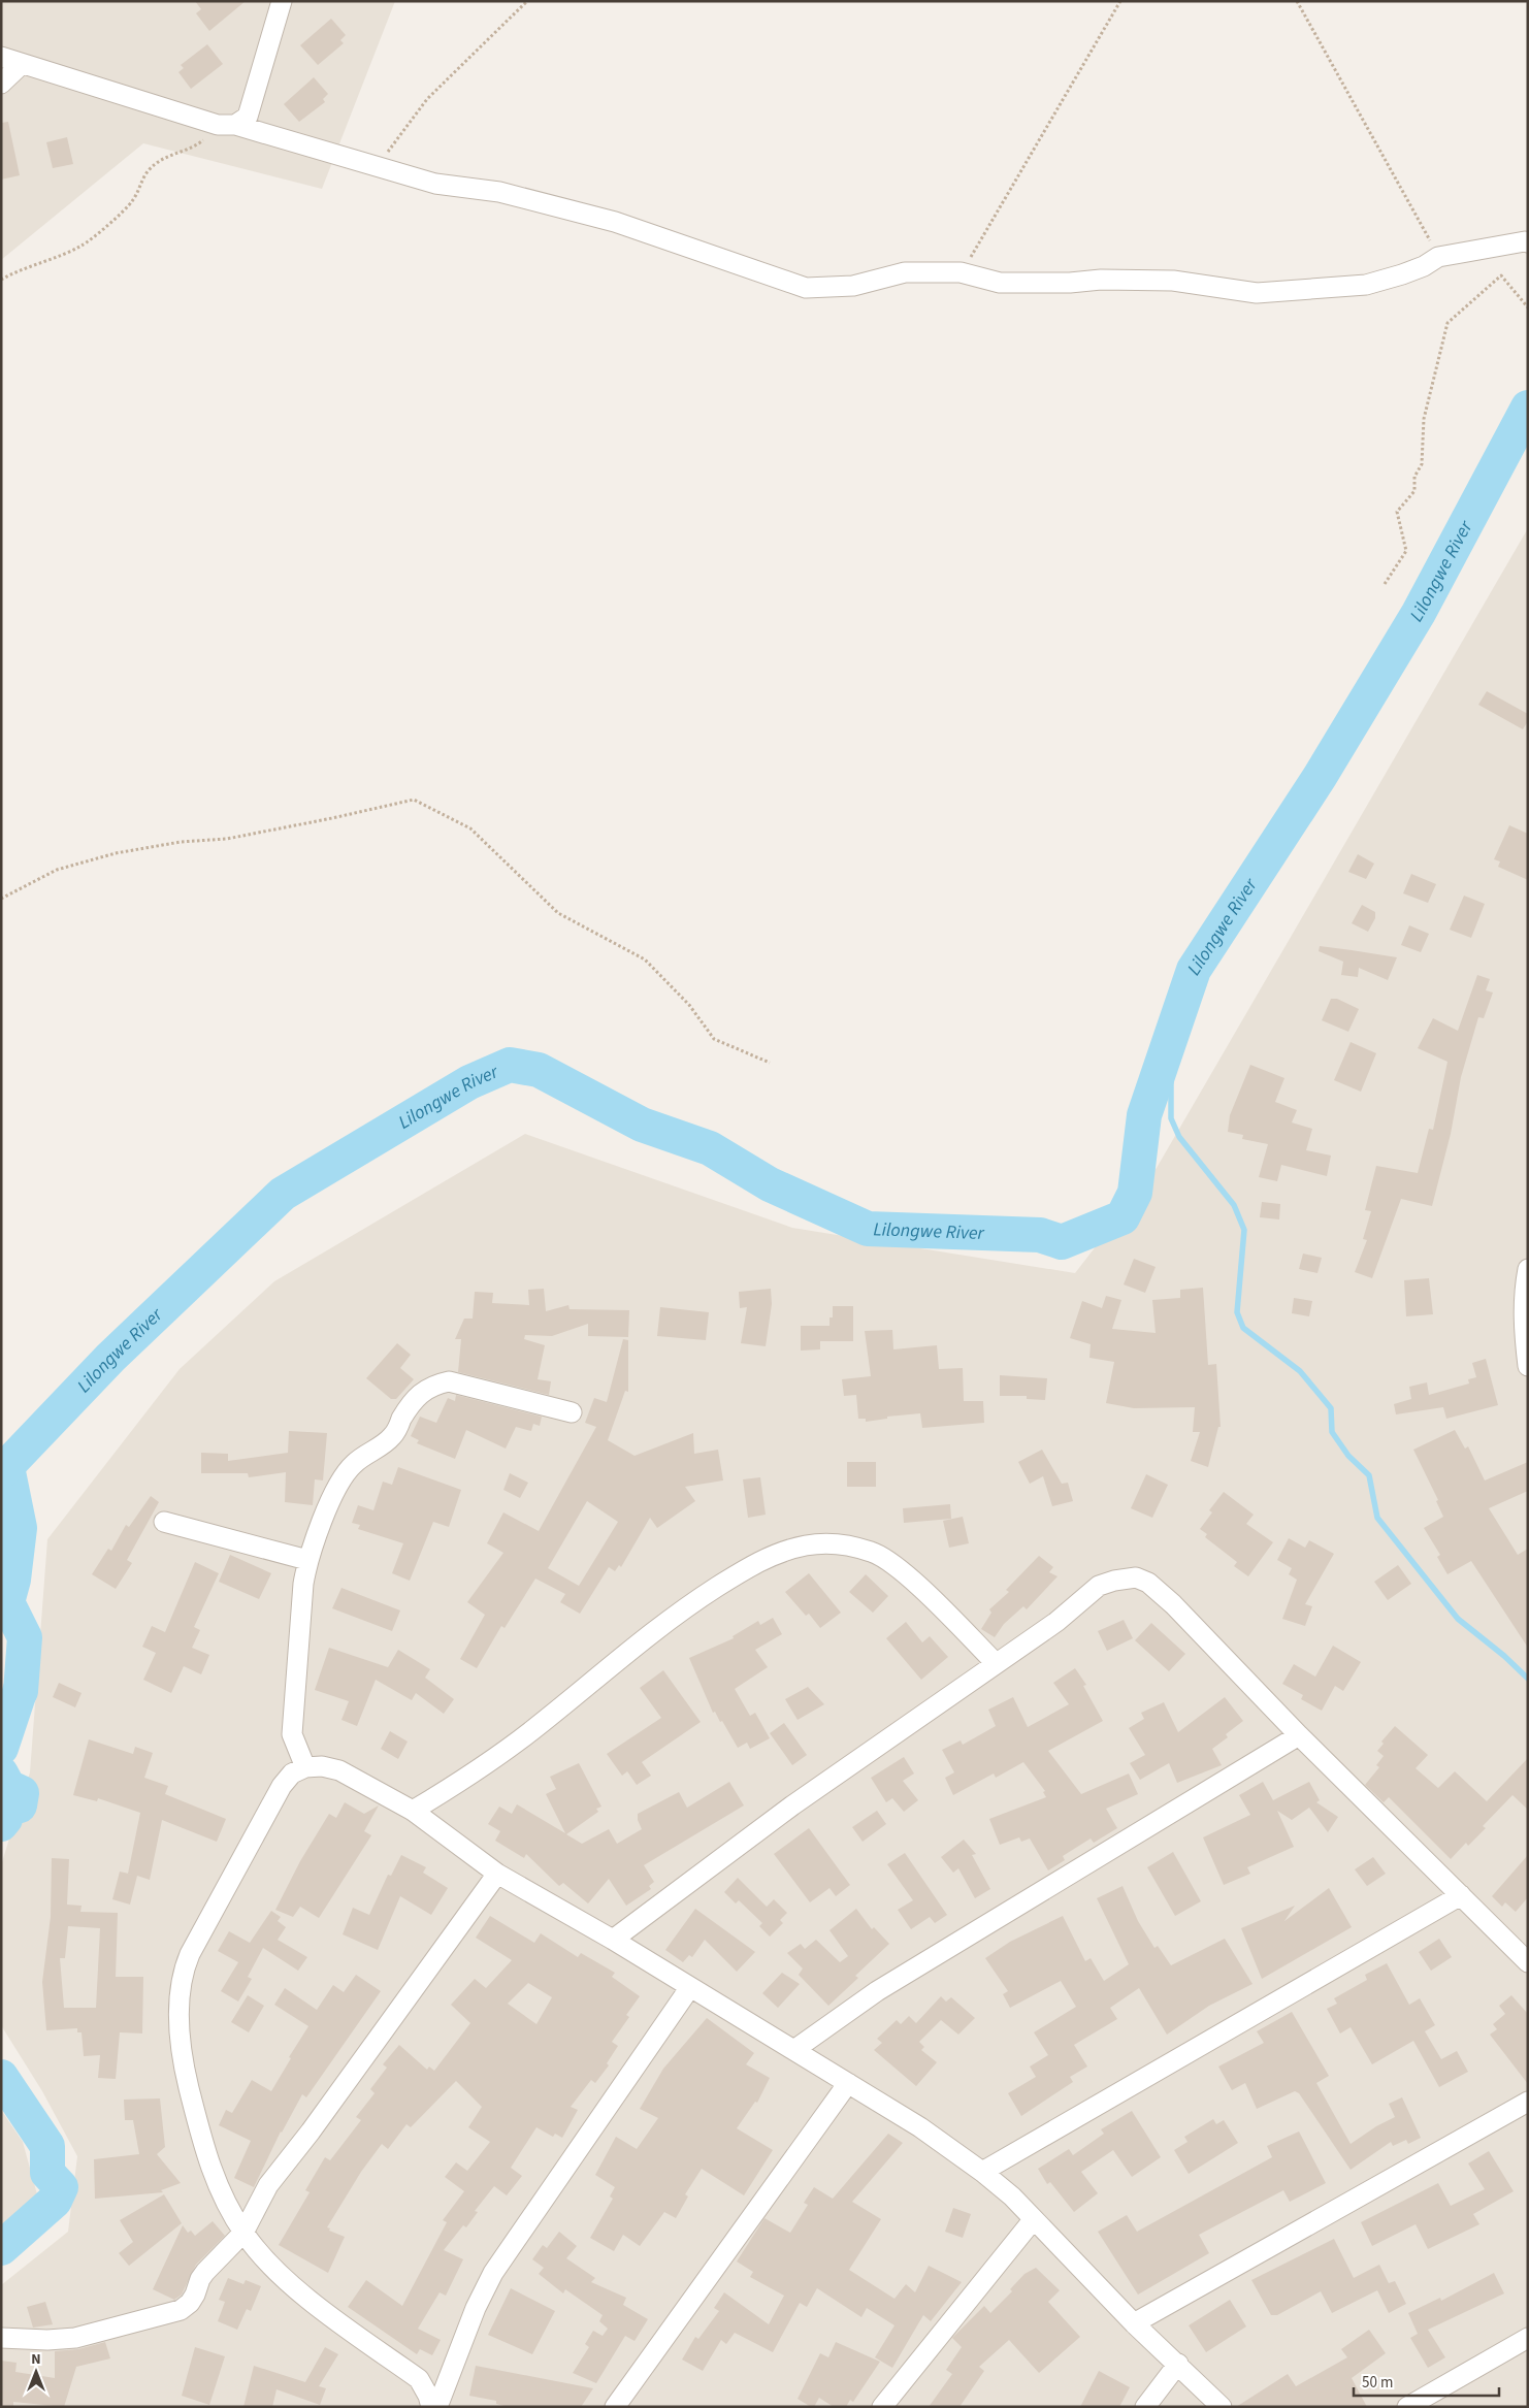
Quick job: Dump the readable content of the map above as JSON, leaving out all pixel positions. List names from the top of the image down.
{
  "water": ["Lilongwe River"],
  "scale_bar": "50 m",
  "north": "top"
}
